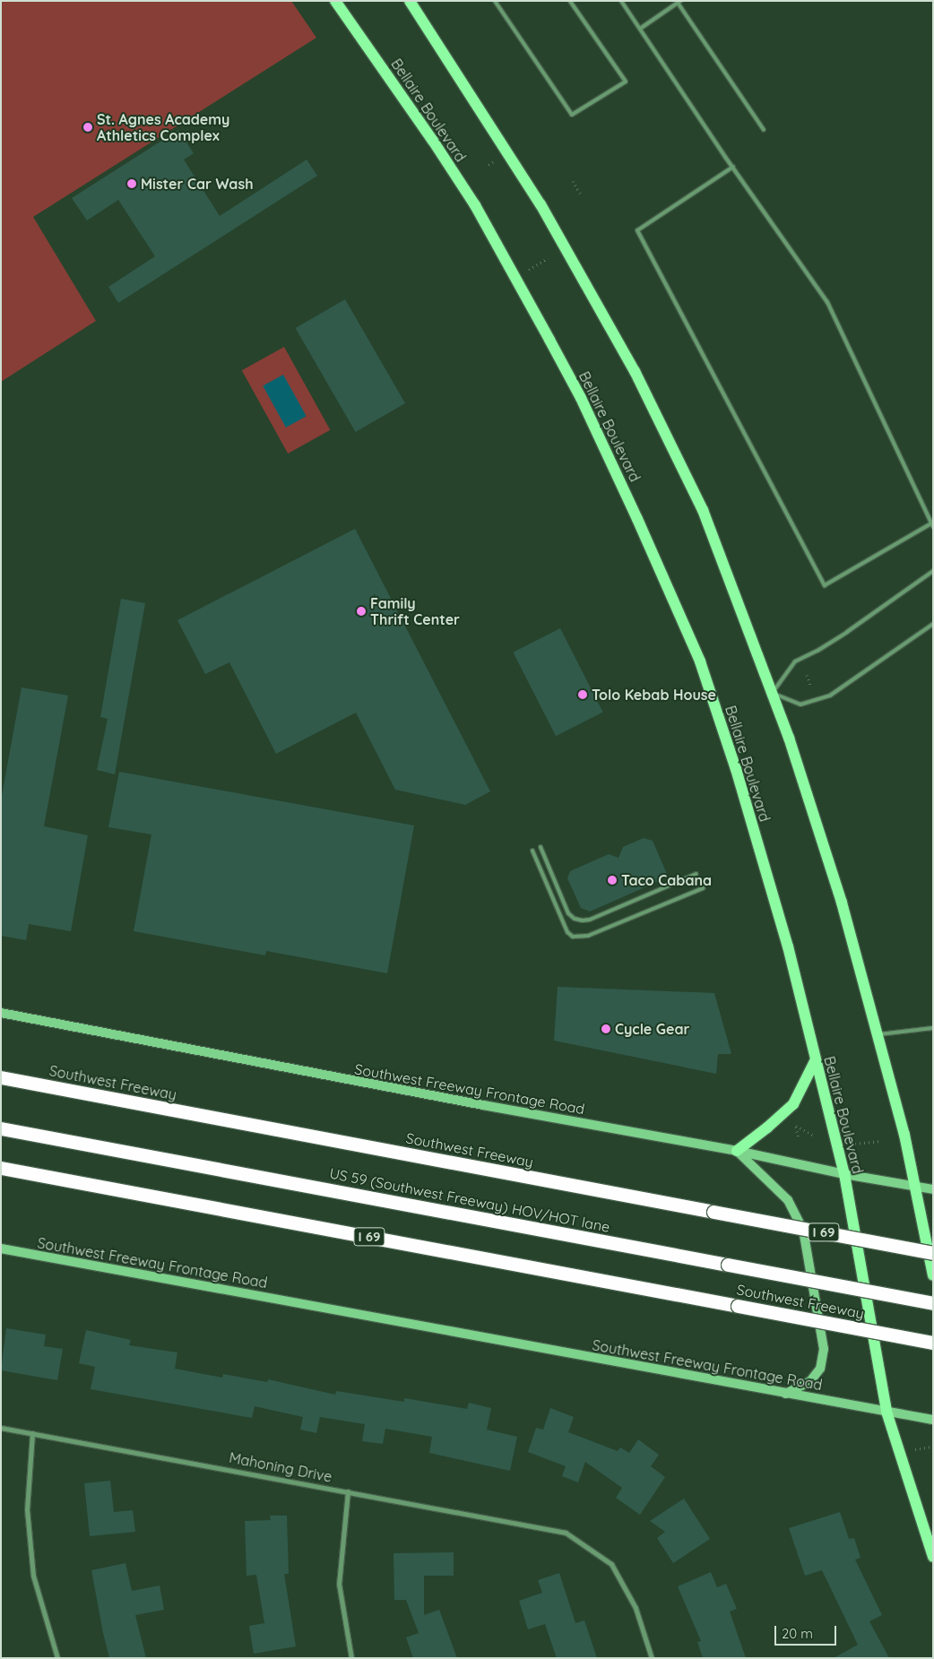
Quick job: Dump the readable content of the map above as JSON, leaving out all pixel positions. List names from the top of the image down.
{
  "streets": {
    "highway": ["Southwest Freeway", "US 59 (Southwest Freeway) HOV/HOT lane", "I 69"],
    "main road": ["Bellaire Boulevard", "Southwest Freeway Frontage Road"],
    "street": ["Mahoning Drive"]
  },
  "crossings": [
    ["Bellaire Boulevard", "Southwest Freeway Frontage Road"]
  ],
  "places": [
    "St. Agnes Academy Athletics Complex",
    "Mister Car Wash",
    "Family Thrift Center",
    "Tolo Kebab House",
    "Taco Cabana",
    "Cycle Gear"
  ],
  "scale_bar": "20 m"
}
